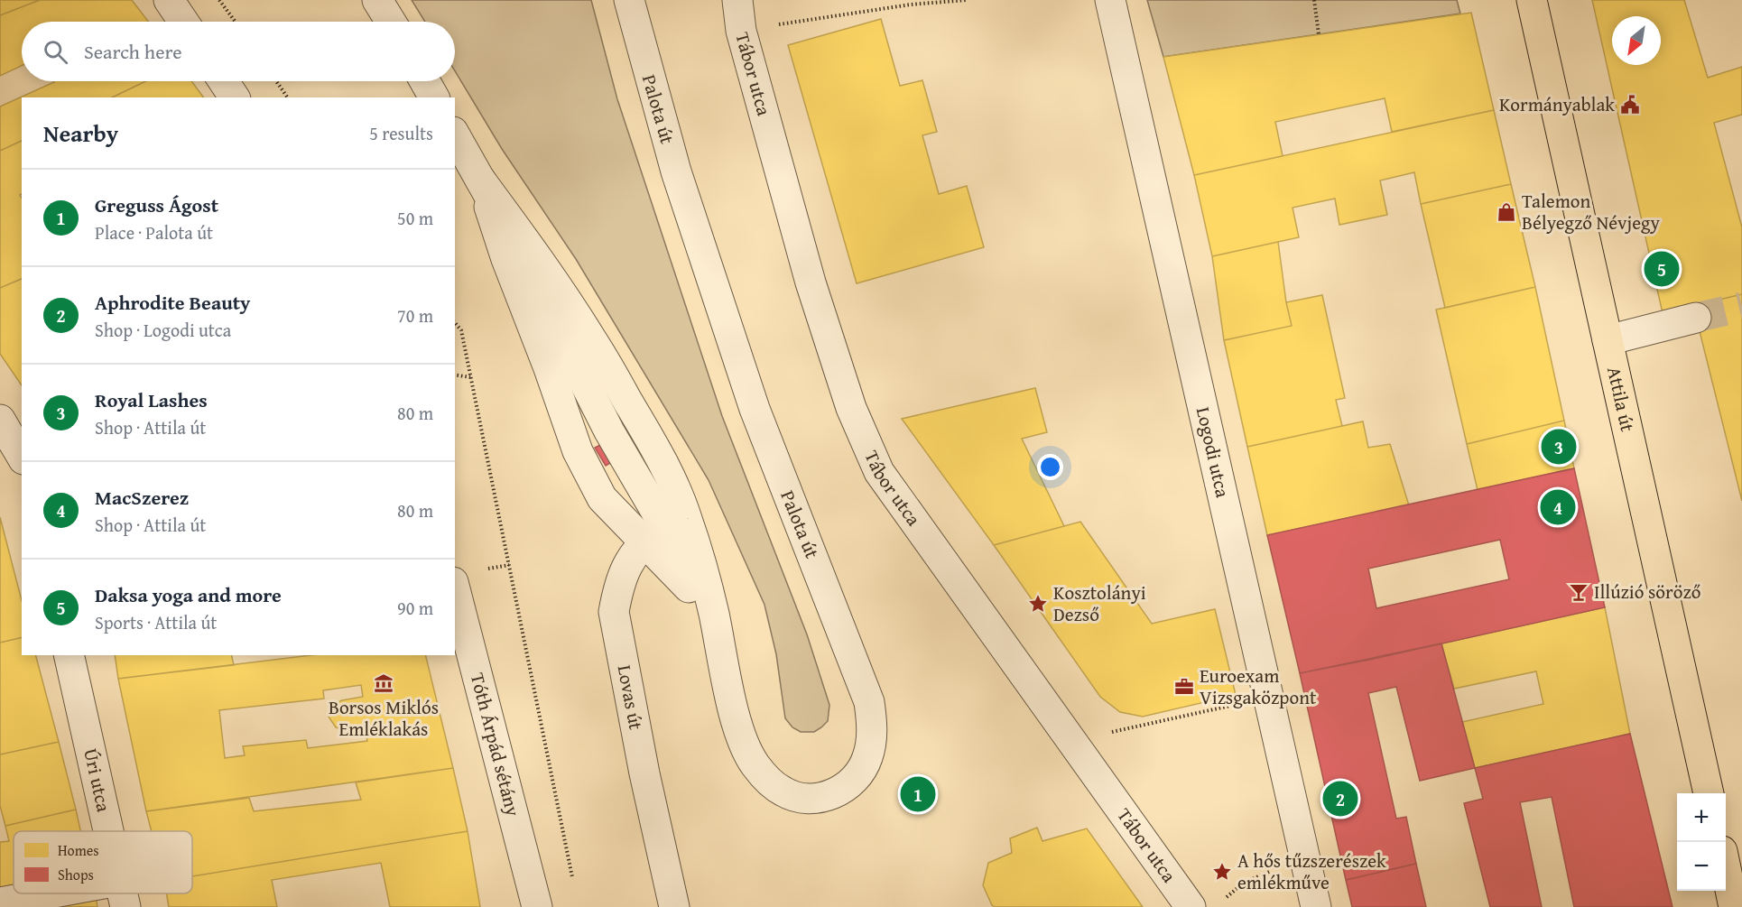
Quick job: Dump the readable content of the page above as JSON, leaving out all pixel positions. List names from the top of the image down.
{
  "streets": {
    "main road": ["Attila út"],
    "street": [
      "Tábor utca",
      "Palota út",
      "Logodi utca",
      "Lovas út",
      "Tóth Árpád sétány",
      "Úri utca"
    ]
  },
  "crossings": [
    ["Palota út", "Lovas út"]
  ],
  "places": {
    "public building": ["Kormányablak"],
    "shop": ["Talemon Bélyegző Névjegy"],
    "bar": ["Illúzió söröző"],
    "place": ["Kosztolányi Dezső", "A hős tűzszerészek emlékműve"],
    "museum": ["Borsos Miklós Emléklakás"],
    "office": ["Euroexam Vizsgaközpont"]
  },
  "legend": ["Homes", "Shops"],
  "north": "bottom left",
  "page": {
    "search": "Search here",
    "heading": ["Nearby", "5 results"],
    "list": [
      {
        "mark": "1",
        "name": "Greguss Ágost",
        "note": "Place · Palota út",
        "value": "50 m"
      },
      {
        "mark": "2",
        "name": "Aphrodite Beauty",
        "note": "Shop · Logodi utca",
        "value": "70 m"
      },
      {
        "mark": "3",
        "name": "Royal Lashes",
        "note": "Shop · Attila út",
        "value": "80 m"
      },
      {
        "mark": "4",
        "name": "MacSzerez",
        "note": "Shop · Attila út",
        "value": "80 m"
      },
      {
        "mark": "5",
        "name": "Daksa yoga and more",
        "note": "Sports · Attila út",
        "value": "90 m"
      }
    ],
    "pins": [
      "5",
      "3",
      "4",
      "1",
      "2"
    ],
    "map_buttons": ["+", "−"]
  }
}
